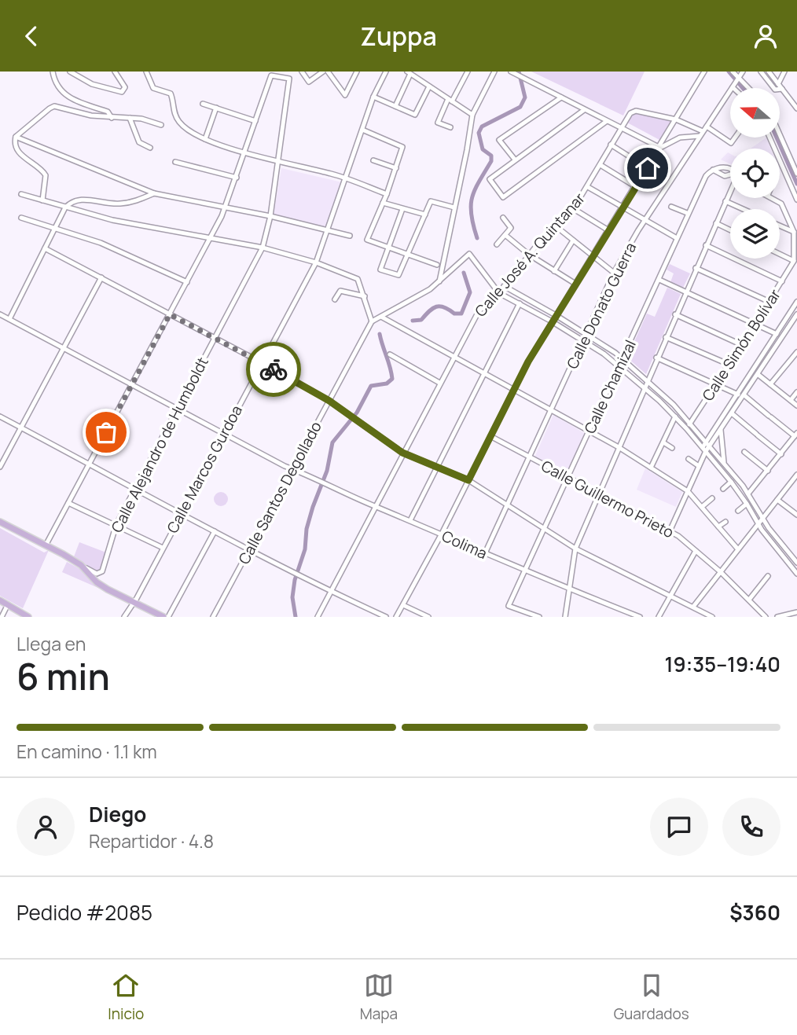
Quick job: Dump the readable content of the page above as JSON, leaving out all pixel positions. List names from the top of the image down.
{
  "streets": {
    "street": [
      "Calle José A. Quintanar",
      "Calle Donato Guerra",
      "Calle Simón Bolívar",
      "Calle Chamizal",
      "Calle Alejandro de Humboldt",
      "Calle Marcos Gurdoa",
      "Calle Santos Degollado",
      "Calle Guillermo Prieto",
      "Colima"
    ]
  },
  "crossings": [
    ["Calle José A. Quintanar", "Colima"],
    ["Calle Donato Guerra", "Calle Guillermo Prieto"],
    ["Calle Donato Guerra", "Colima"],
    ["Calle Chamizal", "Calle Guillermo Prieto"],
    ["Calle Chamizal", "Colima"],
    ["Calle Alejandro de Humboldt", "Colima"],
    ["Calle Marcos Gurdoa", "Colima"],
    ["Calle Santos Degollado", "Colima"]
  ],
  "north": "left",
  "page": {
    "header": "Zuppa",
    "heading": ["6 min", "Llega en", "19:35–19:40"],
    "panel": [
      "Diego",
      "Repartidor · 4.8",
      "Pedido #2085",
      "$360"
    ],
    "bar": "En camino · 1.1 km",
    "tabs": ["Inicio", "Mapa", "Guardados"]
  }
}
